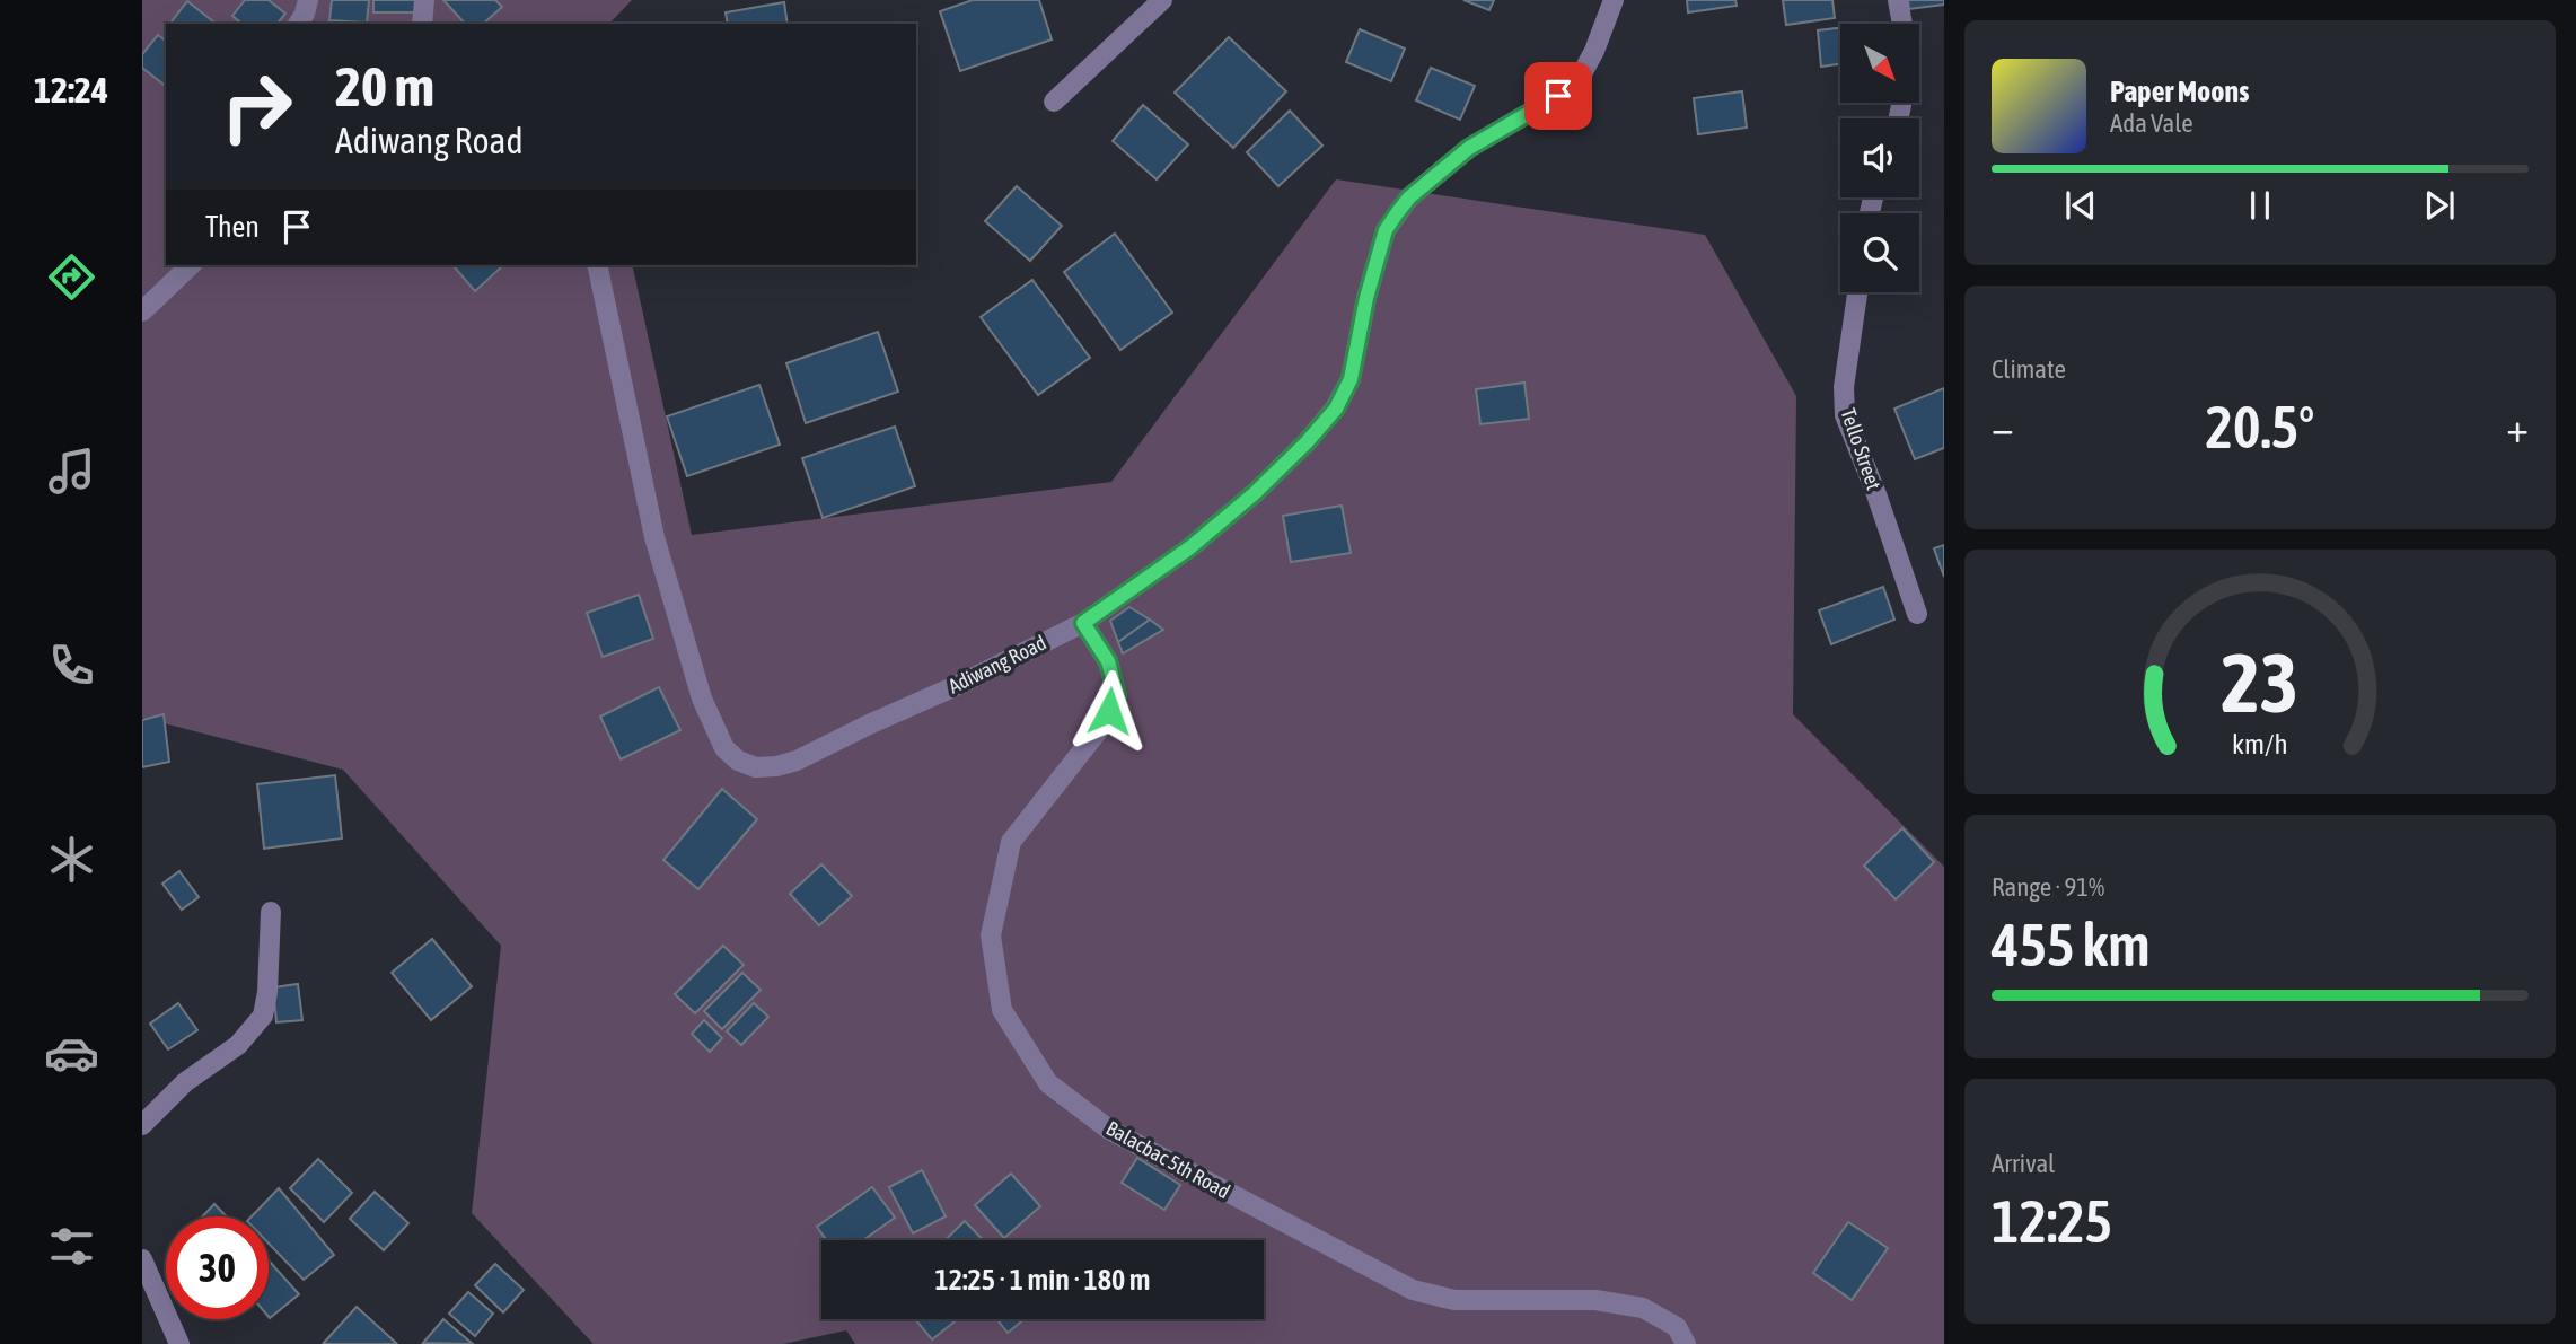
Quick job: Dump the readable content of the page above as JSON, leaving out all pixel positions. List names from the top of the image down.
{
  "streets": {
    "street": ["Tello Street", "Adiwang Road", "Balacbac 5th Road"]
  },
  "crossings": [
    ["Adiwang Road", "Balacbac 5th Road"]
  ],
  "north": "bottom right",
  "page": {
    "tabs": "12:24",
    "turn": ["20 m", "Adiwang Road"],
    "song": ["Paper Moons", "Ada Vale"],
    "then": "Then",
    "tile": [
      "Climate",
      ["Range · 91%", "455 km"],
      ["Arrival", "12:25"]
    ],
    "heat": ["−", "20.5°", "+"],
    "limit": "30",
    "trip": "12:25 · 1 min · 180 m",
    "gauge": ["23", "km/h"]
  }
}
